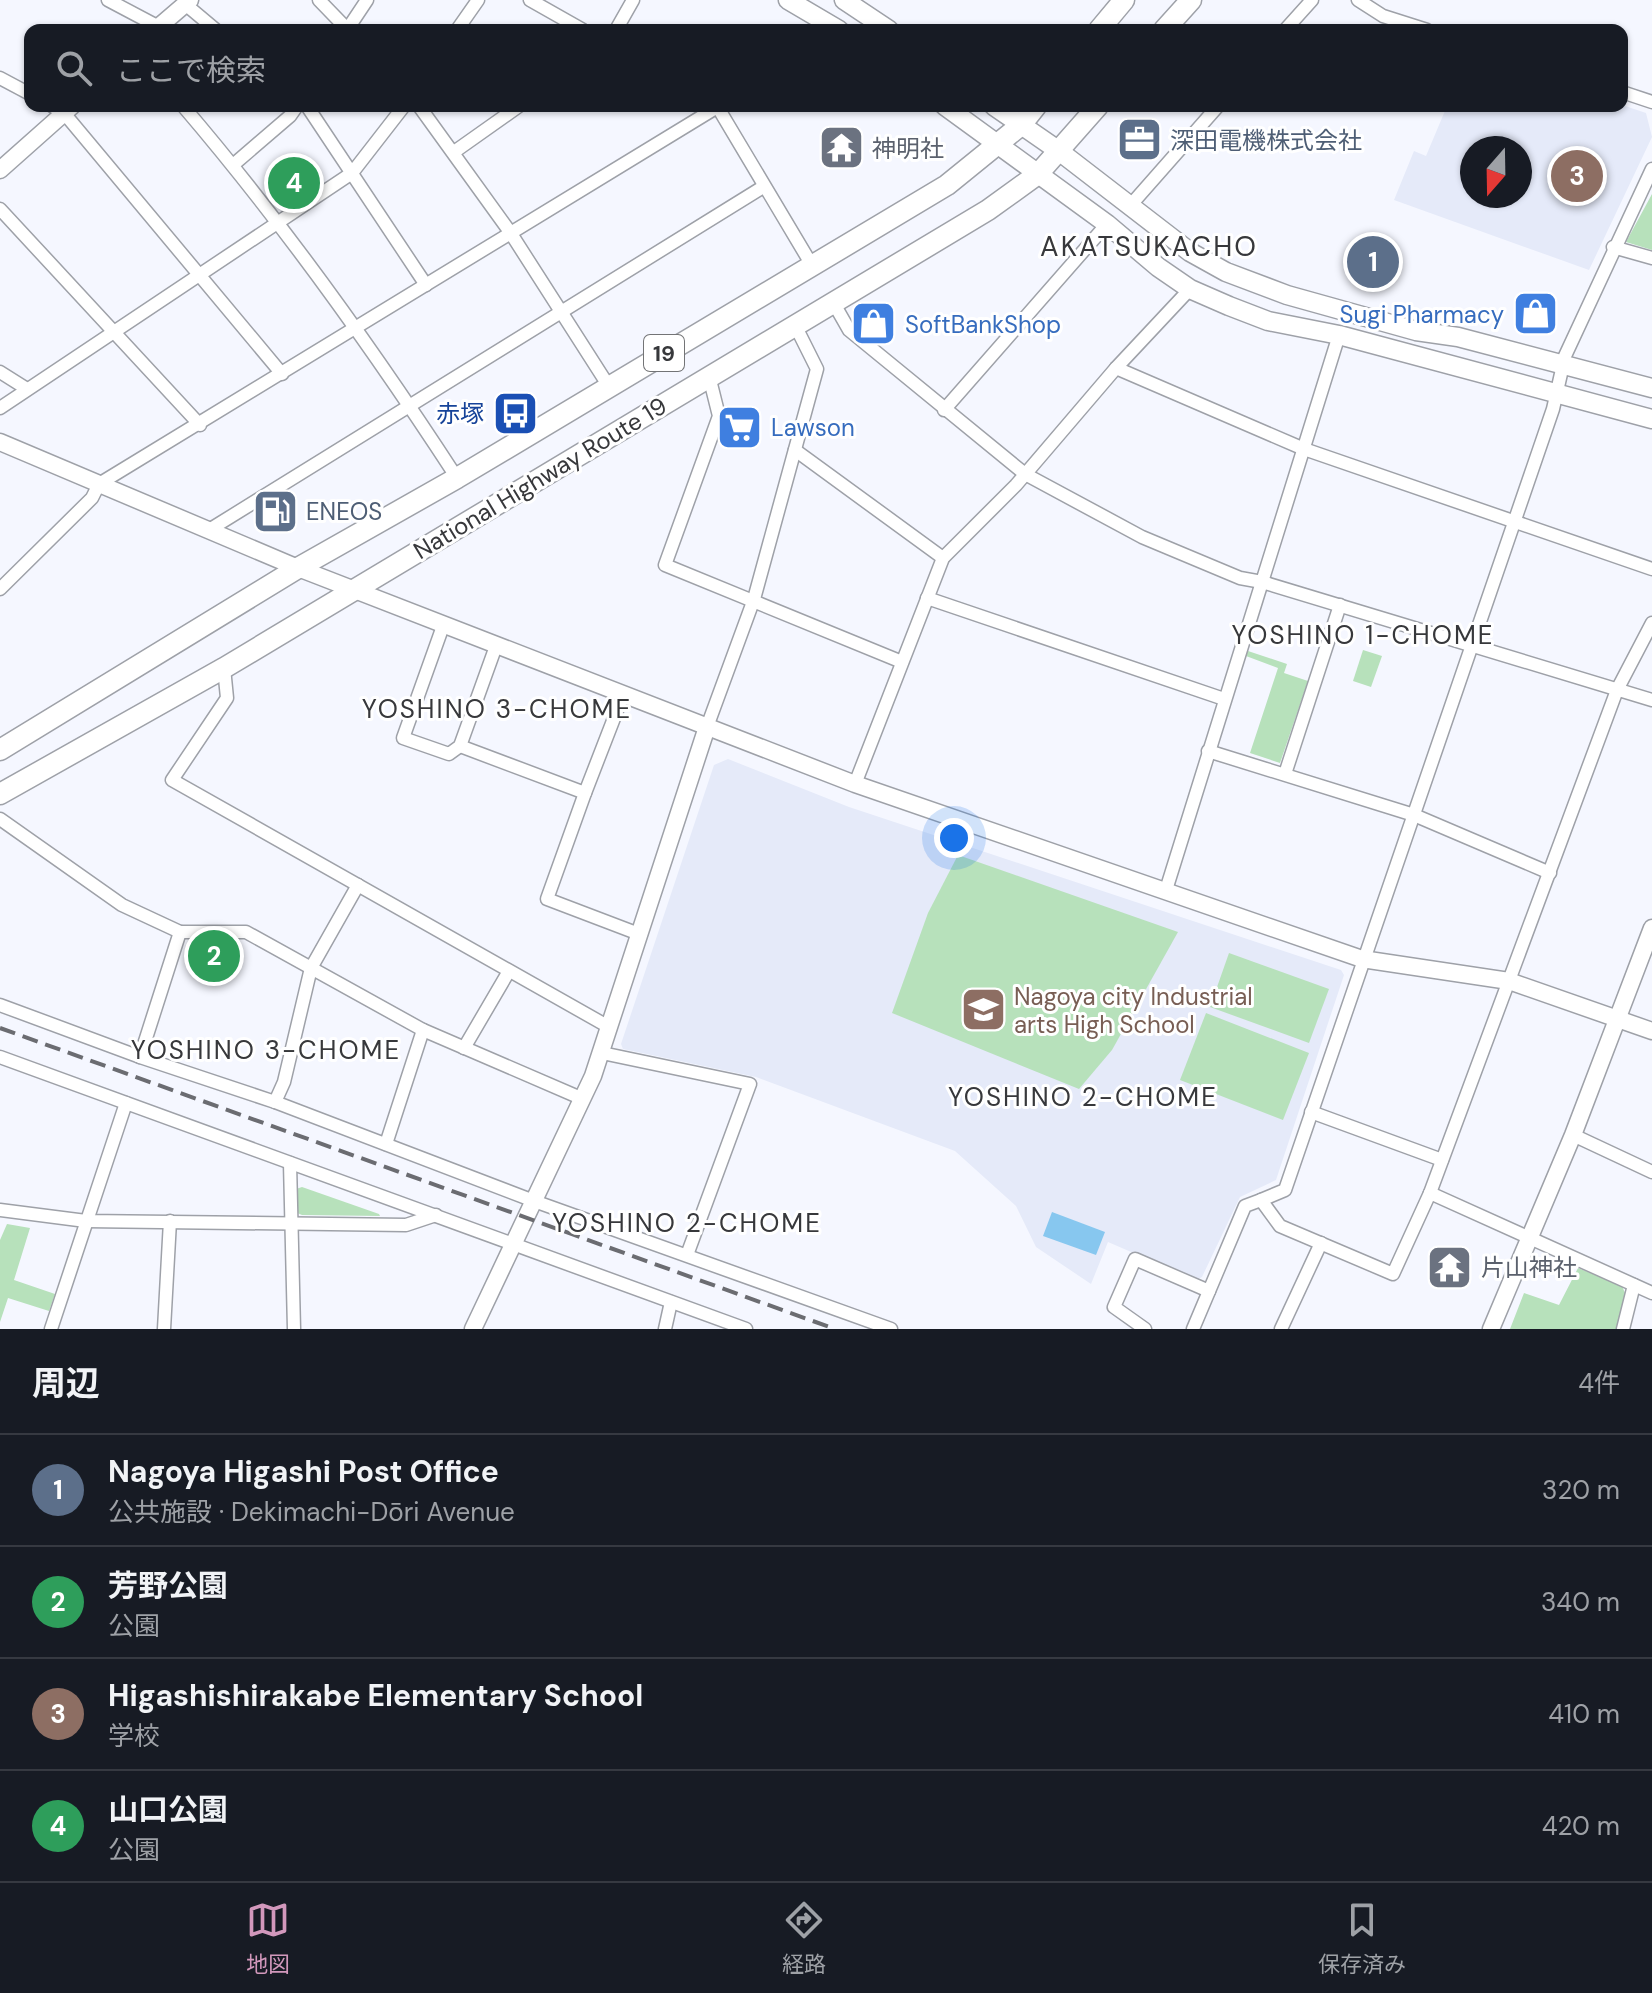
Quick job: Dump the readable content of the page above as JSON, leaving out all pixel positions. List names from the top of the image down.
{
  "streets": {
    "highway": ["19", "National Highway Route 19"]
  },
  "districts": [
    "AKATSUKACHO",
    "YOSHINO 1-CHOME",
    "YOSHINO 3-CHOME",
    "YOSHINO 3-CHOME",
    "YOSHINO 2-CHOME",
    "YOSHINO 2-CHOME"
  ],
  "places": {
    "office": ["深田電機株式会社"],
    "temple": ["神明社", "片山神社"],
    "shop": ["Sugi Pharmacy", "SoftBankShop"],
    "bus stop": ["赤塚"],
    "supermarket": ["Lawson"],
    "fuel station": ["ENEOS"],
    "school or university": ["Nagoya city Industrial arts High School"]
  },
  "north": "bottom",
  "page": {
    "search": "ここで検索",
    "pins": [
      "3",
      "4",
      "1",
      "2"
    ],
    "heading": ["周辺", "4件"],
    "list": [
      {
        "mark": "1",
        "name": "Nagoya Higashi Post Office",
        "note": "公共施設 · Dekimachi-Dōri Avenue",
        "value": "320 m"
      },
      {
        "mark": "2",
        "name": "芳野公園",
        "note": "公園",
        "value": "340 m"
      },
      {
        "mark": "3",
        "name": "Higashishirakabe Elementary School",
        "note": "学校",
        "value": "410 m"
      },
      {
        "mark": "4",
        "name": "山口公園",
        "note": "公園",
        "value": "420 m"
      }
    ],
    "nav": ["地図", "経路", "保存済み"]
  }
}
